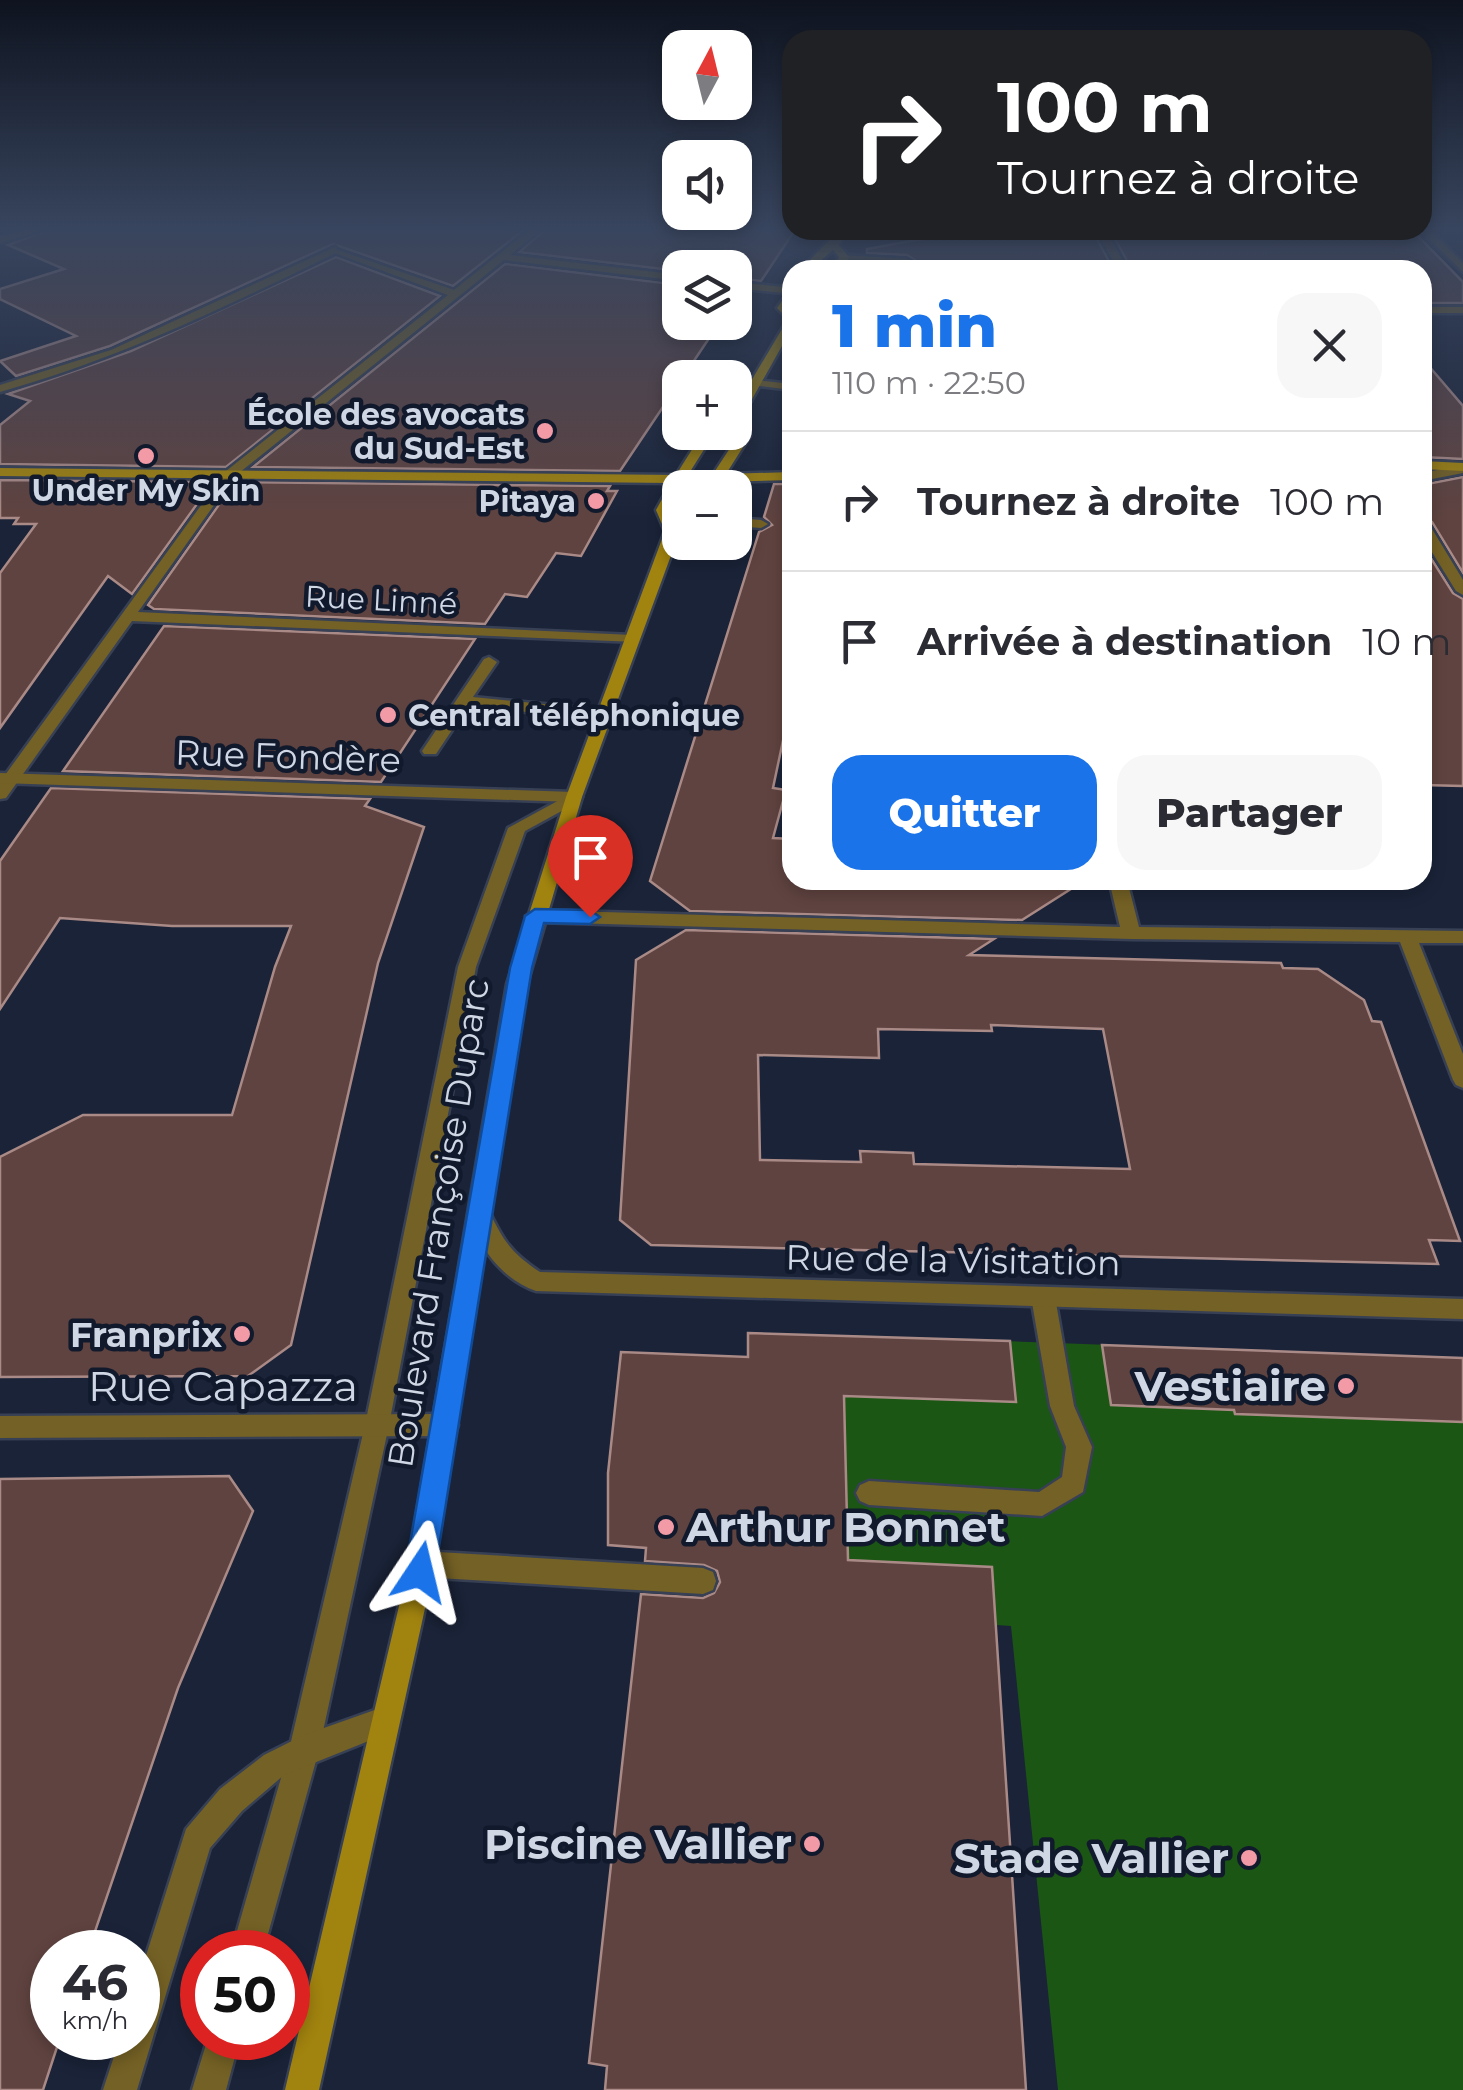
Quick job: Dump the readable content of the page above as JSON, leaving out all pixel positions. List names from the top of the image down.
{
  "streets": {
    "main road": ["Boulevard Françoise Duparc"],
    "street": [
      "Rue Linné",
      "Rue Fondère",
      "Rue de la Visitation",
      "Rue Capazza"
    ]
  },
  "crossings": [
    ["Rue Fondère", "Boulevard Françoise Duparc"],
    ["Boulevard Françoise Duparc", "Rue de la Visitation"],
    ["Boulevard Françoise Duparc", "Rue Capazza"]
  ],
  "places": [
    "École des avocats du Sud-Est",
    "Under My Skin",
    "Pitaya",
    "Central téléphonique",
    "Franprix",
    "Vestiaire",
    "Arthur Bonnet",
    "Piscine Vallier",
    "Stade Vallier"
  ],
  "north": "top",
  "page": {
    "map_buttons": ["+", "−"],
    "turn": ["100 m", "Tournez à droite"],
    "heading": ["1 min", "110 m · 22:50"],
    "list": [
      {
        "name": "Tournez à droite",
        "value": "100 m"
      },
      {
        "name": "Arrivée à destination",
        "value": "10 m"
      }
    ],
    "buttons": ["Quitter", "Partager"],
    "speed": "46 km/h",
    "limit": "50"
  }
}
